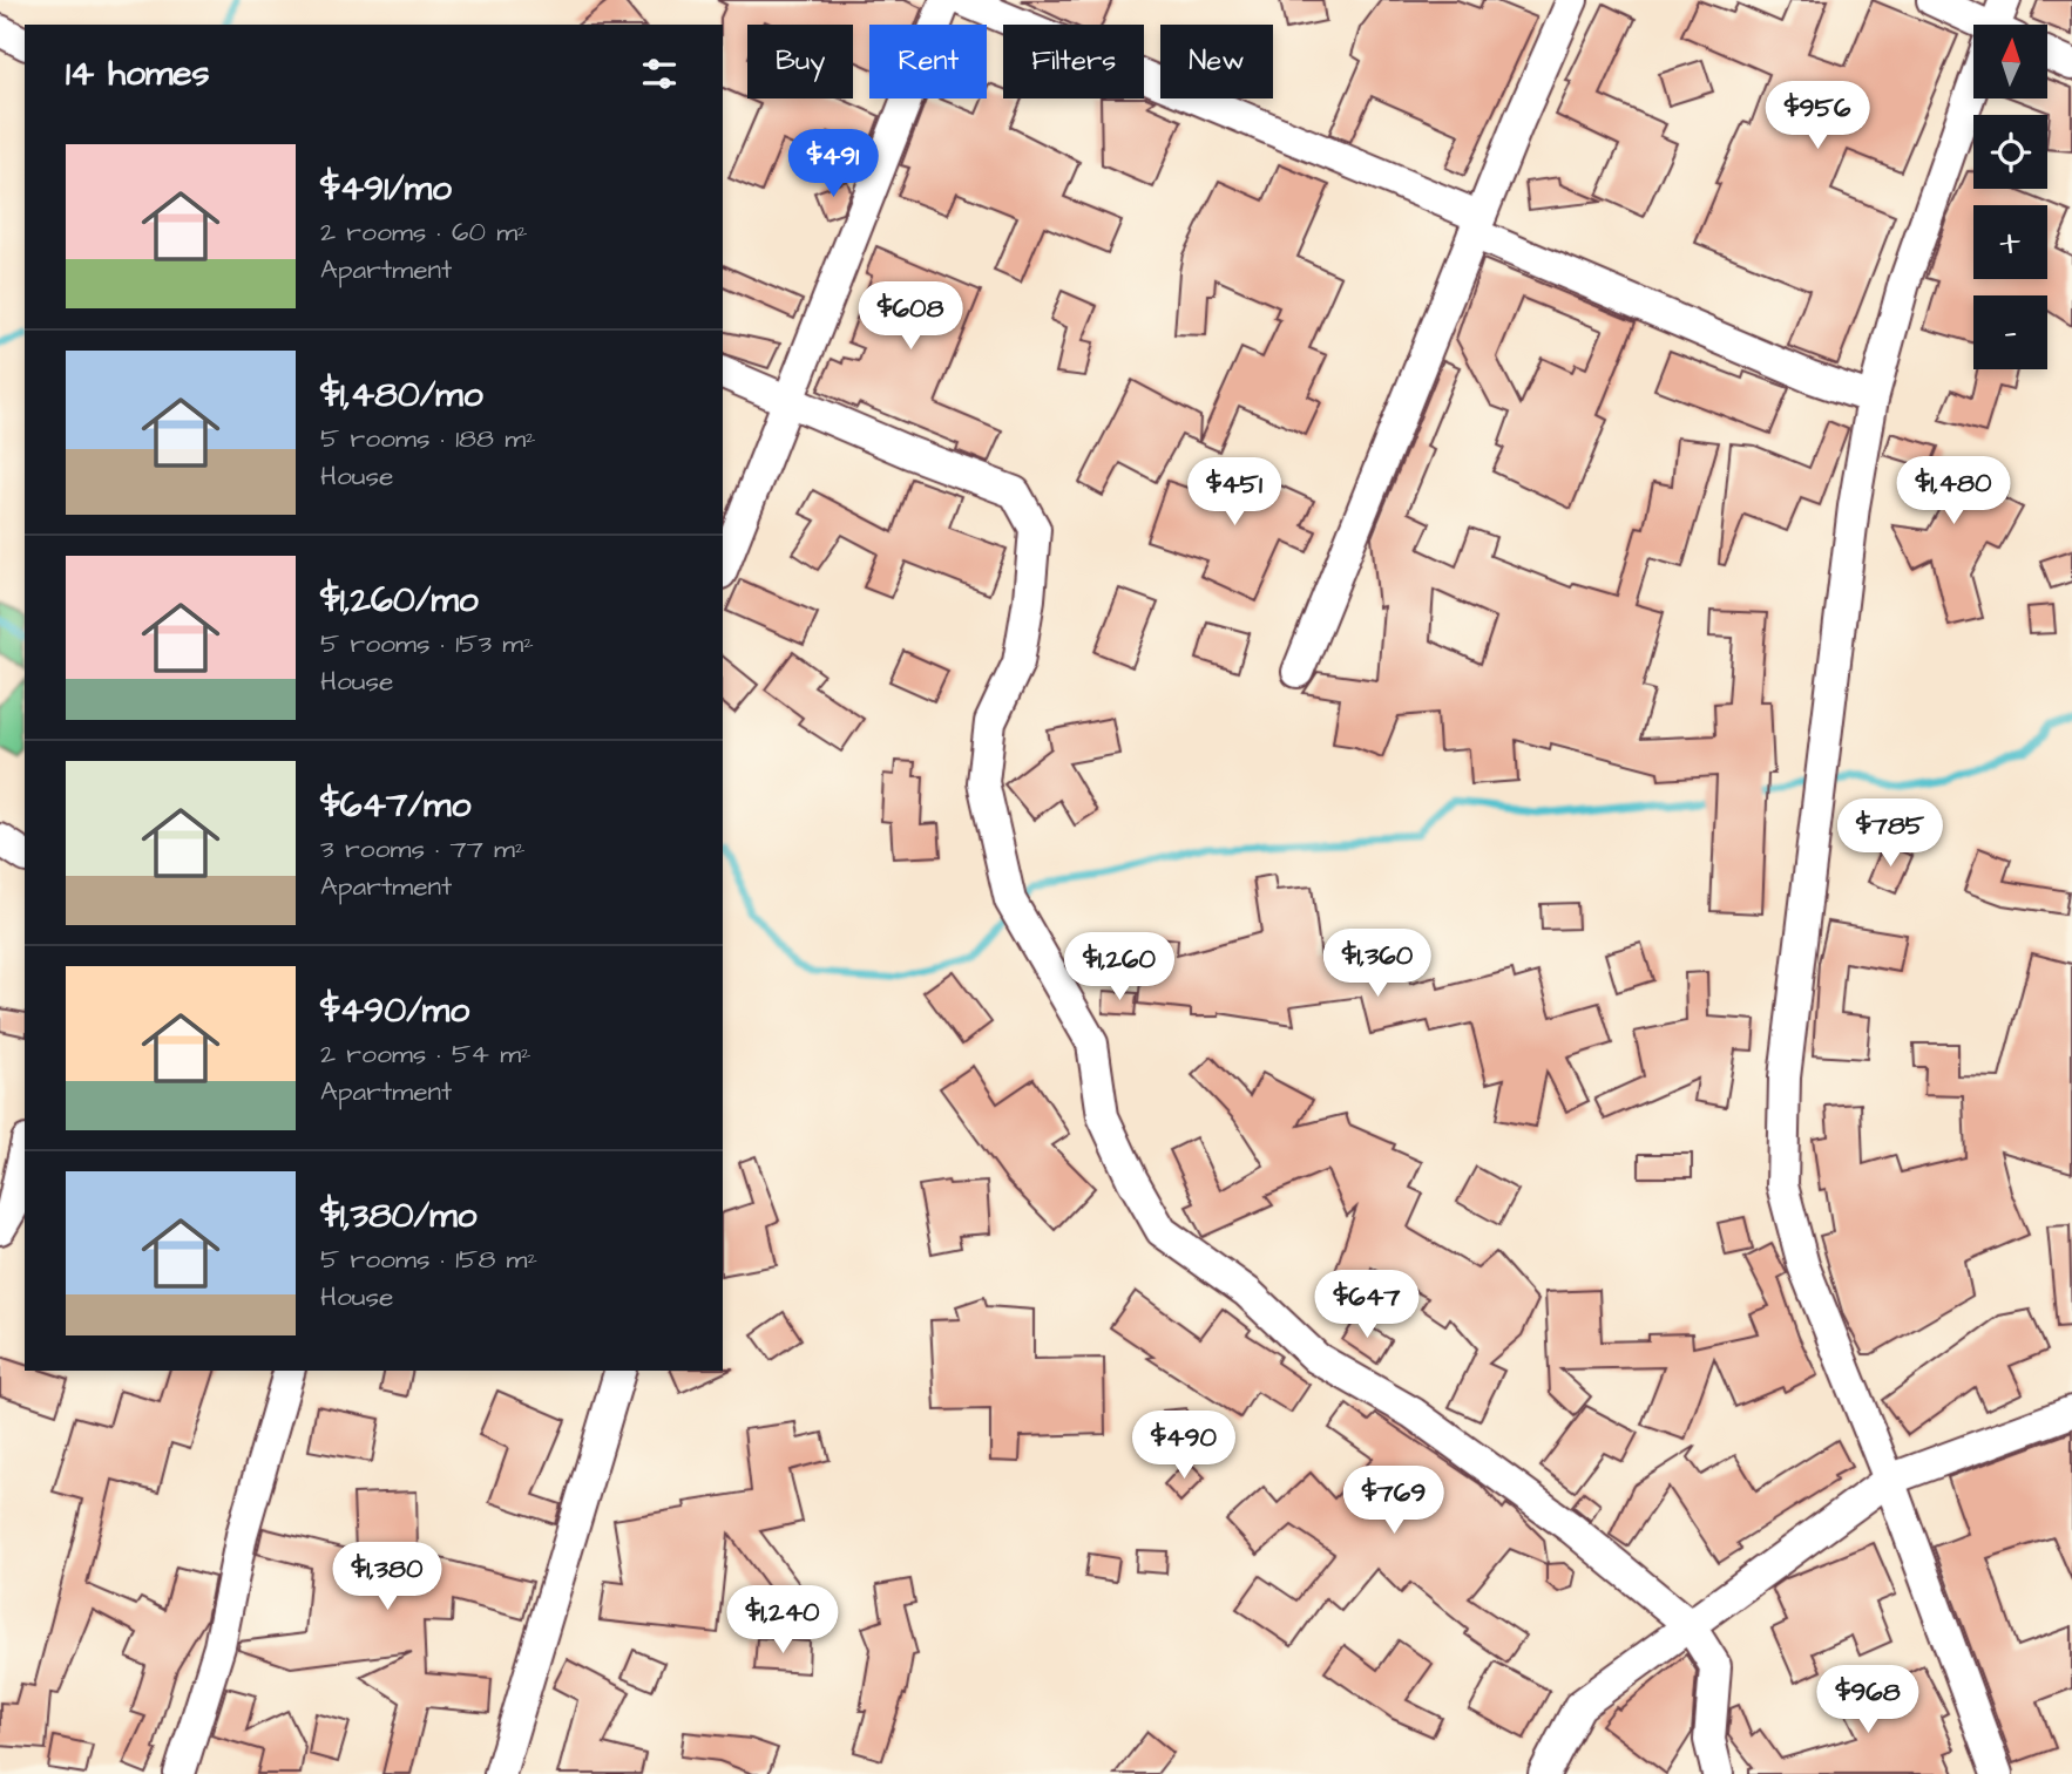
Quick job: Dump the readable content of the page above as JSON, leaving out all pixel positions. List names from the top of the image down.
{
  "north": "top",
  "page": {
    "map_buttons": ["+", "−"],
    "chip": [
      "Buy",
      "Rent",
      "Filters",
      "New"
    ],
    "heading": "14 homes",
    "price": [
      "$956",
      "$491",
      "$608",
      "$1,480",
      "$451",
      "$785",
      "$1,360",
      "$1,260",
      "$647",
      "$490",
      "$769",
      "$1,380",
      "$1,240",
      "$968"
    ],
    "list": [
      {
        "name": "$491/mo",
        "note": "2 rooms · 60 m² · Apartment"
      },
      {
        "name": "$1,480/mo",
        "note": "5 rooms · 188 m² · House"
      },
      {
        "name": "$1,260/mo",
        "note": "5 rooms · 153 m² · House"
      },
      {
        "name": "$647/mo",
        "note": "3 rooms · 77 m² · Apartment"
      },
      {
        "name": "$490/mo",
        "note": "2 rooms · 54 m² · Apartment"
      },
      {
        "name": "$1,380/mo",
        "note": "5 rooms · 158 m² · House"
      }
    ]
  }
}
